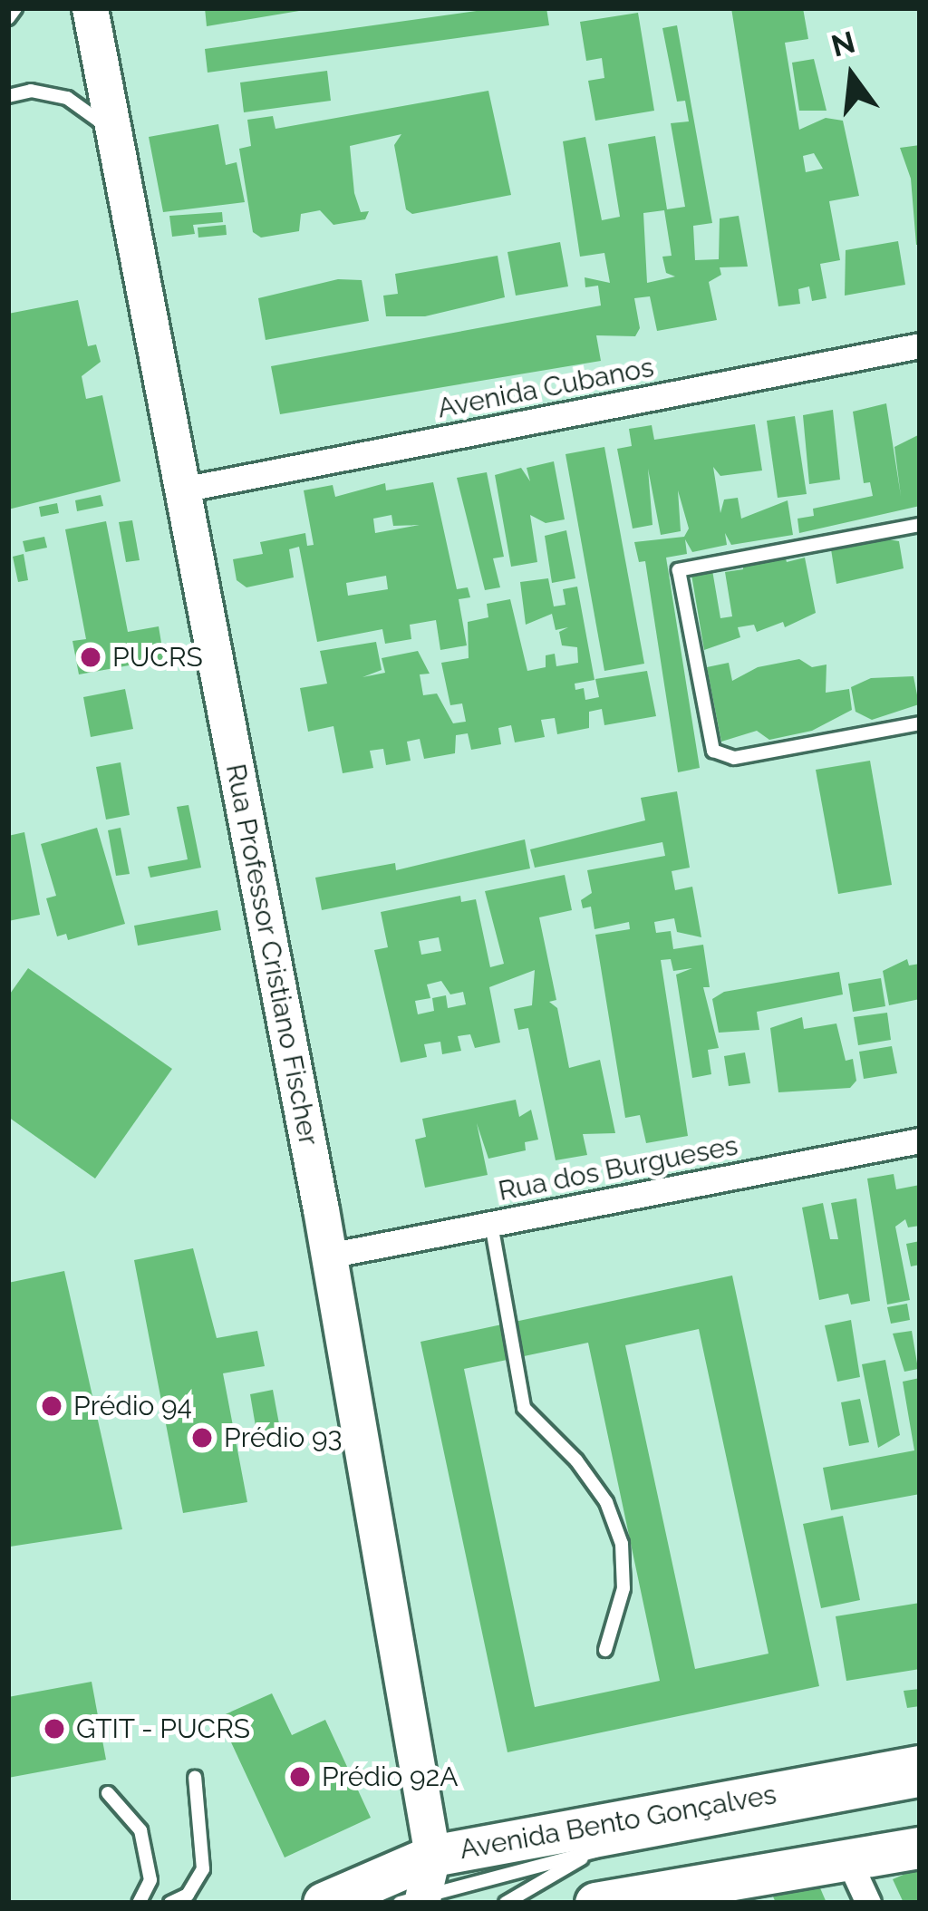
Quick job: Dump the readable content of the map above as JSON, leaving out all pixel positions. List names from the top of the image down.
{
  "streets": {
    "main road": ["Rua Professor Cristiano Fischer", "Avenida Bento Gonçalves"],
    "street": ["Avenida Cubanos", "Rua dos Burgueses"]
  },
  "crossings": [
    ["Avenida Cubanos", "Rua Professor Cristiano Fischer"],
    ["Rua Professor Cristiano Fischer", "Rua dos Burgueses"],
    ["Rua Professor Cristiano Fischer", "Avenida Bento Gonçalves"]
  ],
  "places": [
    "PUCRS",
    "Prédio 94",
    "Prédio 93",
    "GTIT - PUCRS",
    "Prédio 92A"
  ],
  "north": "top"
}
